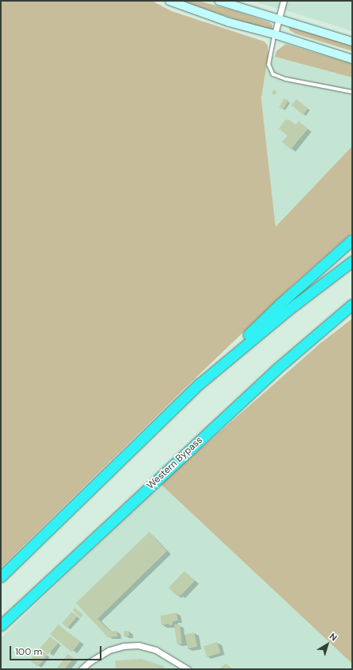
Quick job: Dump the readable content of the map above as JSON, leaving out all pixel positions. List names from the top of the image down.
{
  "streets": {
    "highway": ["Western Bypass"]
  },
  "scale_bar": "100 m",
  "north": "top right"
}
